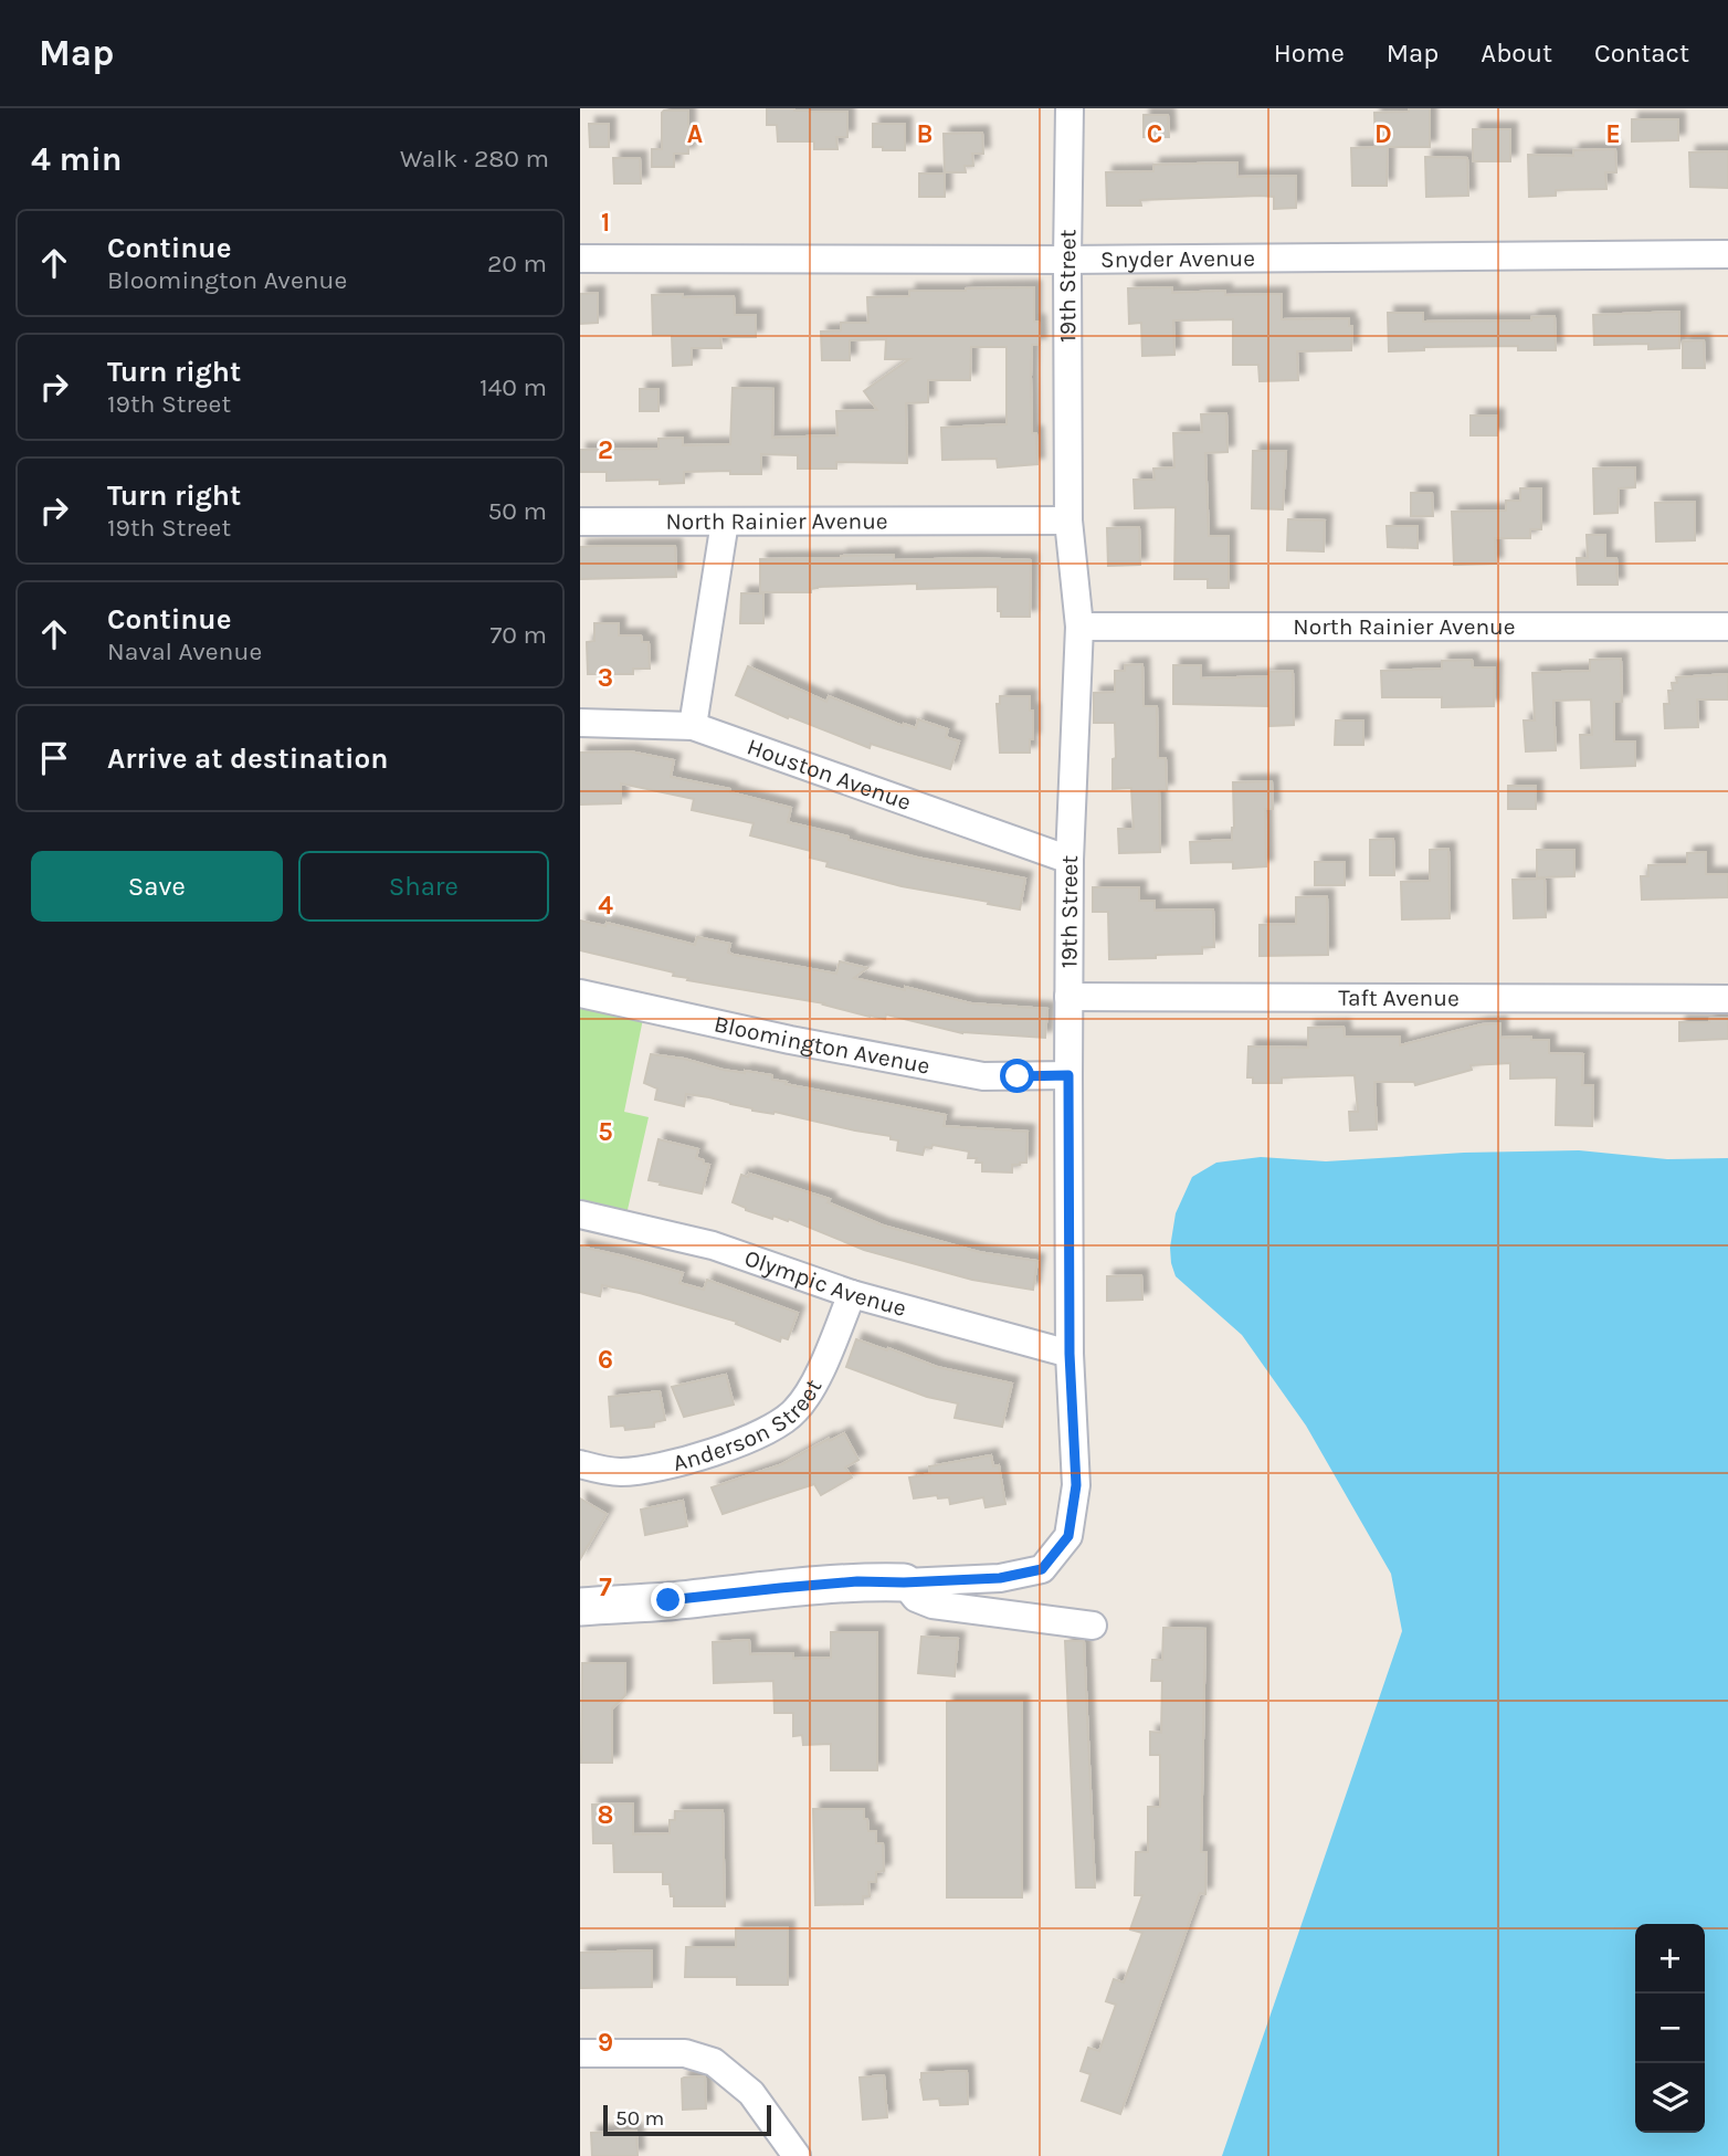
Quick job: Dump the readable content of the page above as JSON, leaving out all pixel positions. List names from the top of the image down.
{
  "streets": {
    "street": [
      "Snyder Avenue",
      "19th Street",
      "North Rainier Avenue",
      "Houston Avenue",
      "Taft Avenue",
      "Bloomington Avenue",
      "Olympic Avenue",
      "Anderson Street"
    ]
  },
  "crossings": [
    ["Snyder Avenue", "19th Street"],
    ["19th Street", "North Rainier Avenue"],
    ["19th Street", "Houston Avenue"],
    ["19th Street", "Taft Avenue"],
    ["19th Street", "Bloomington Avenue"],
    ["19th Street", "Olympic Avenue"],
    ["Olympic Avenue", "Anderson Street"]
  ],
  "scale_bar": "50 m",
  "page": {
    "header": "Map",
    "nav": [
      "Home",
      "Map",
      "About",
      "Contact"
    ],
    "heading": ["4 min", "Walk · 280 m"],
    "list": [
      ["Continue", "Bloomington Avenue", "20 m"],
      ["Turn right", "19th Street", "140 m"],
      ["Turn right", "19th Street", "50 m"],
      ["Continue", "Naval Avenue", "70 m"],
      "Arrive at destination"
    ],
    "buttons": ["Save", "Share"],
    "map_buttons": ["+", "−"],
    "scale": "50 m"
  },
  "grid": {
    "columns": [
      "A",
      "B",
      "C",
      "D",
      "E"
    ],
    "rows": [
      "1",
      "2",
      "3",
      "4",
      "5",
      "6",
      "7",
      "8",
      "9"
    ]
  }
}
